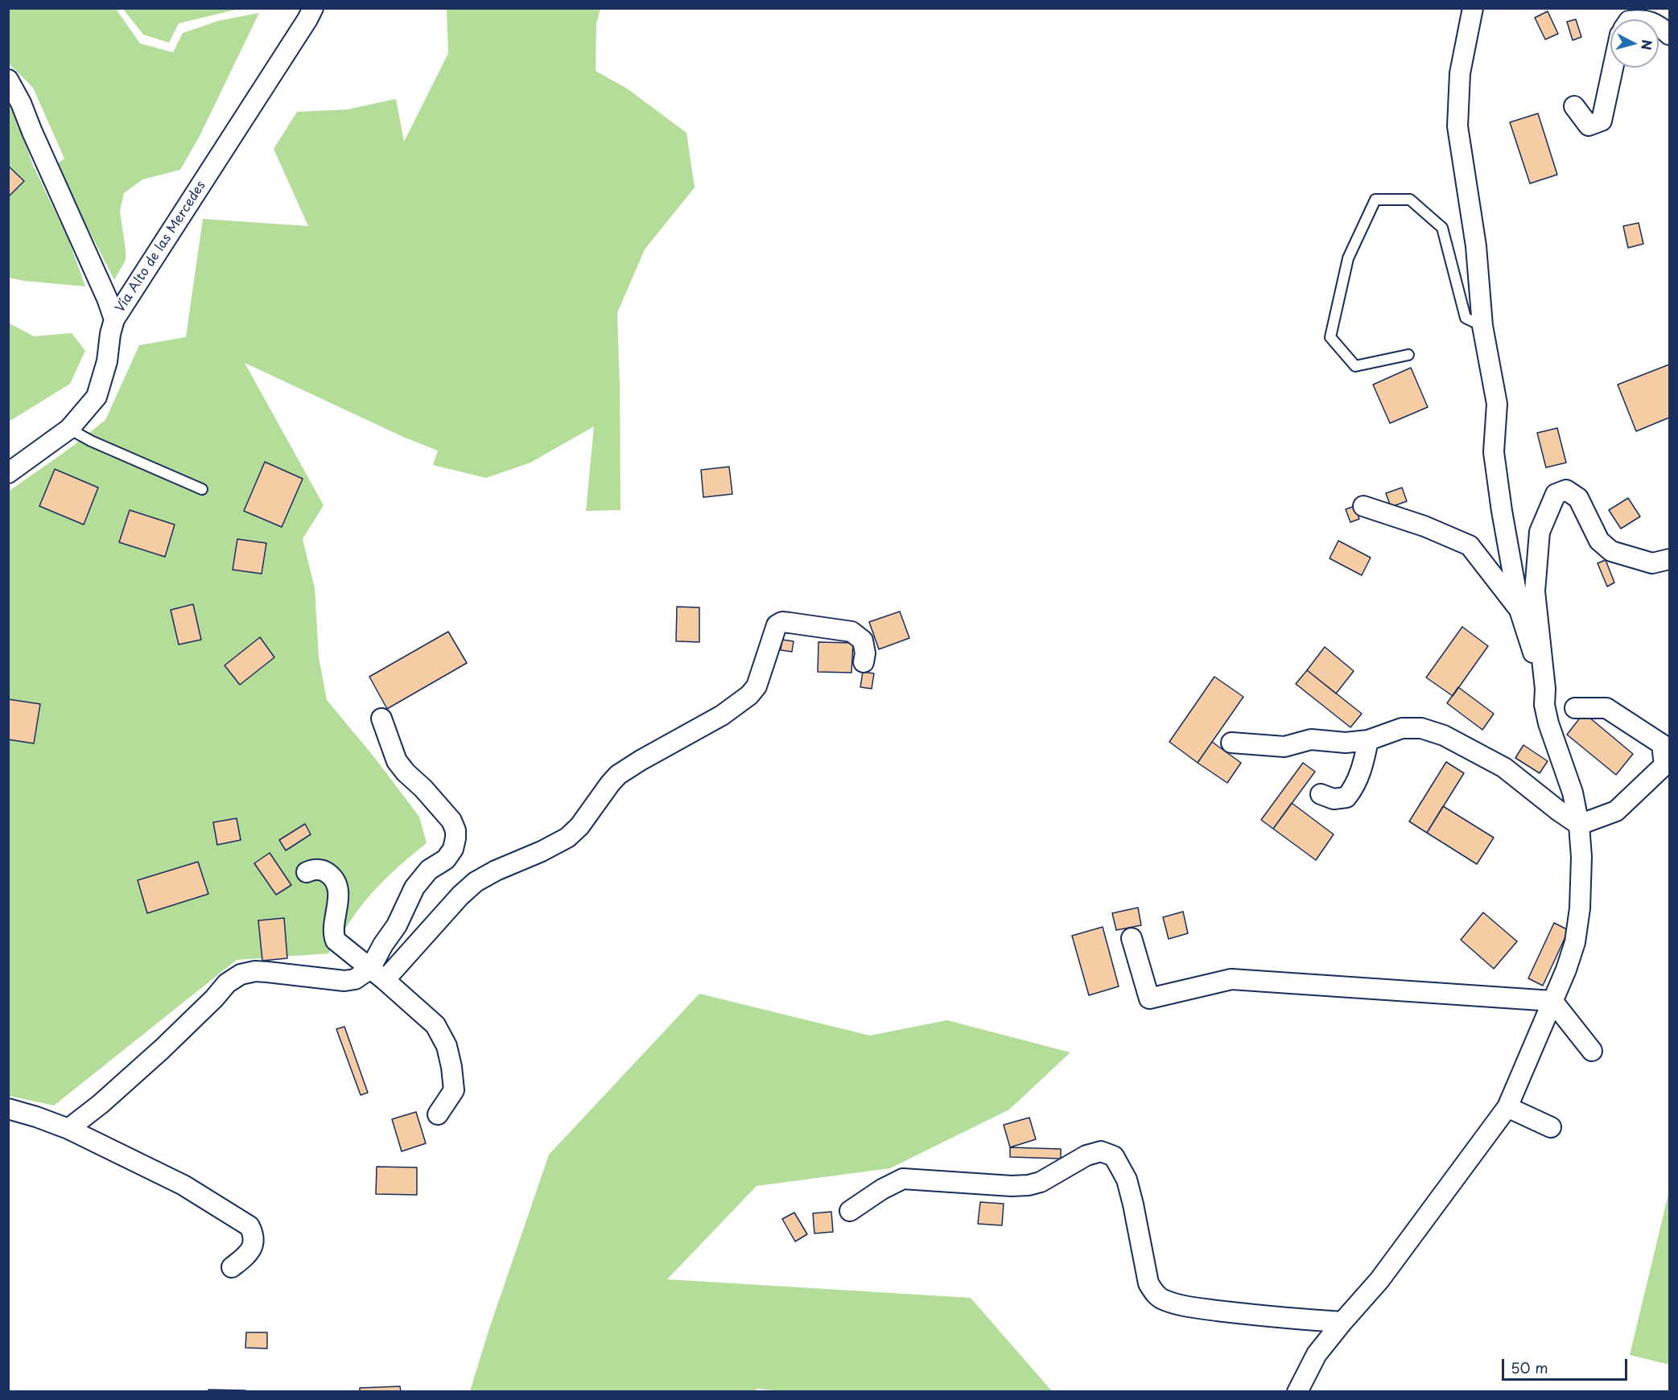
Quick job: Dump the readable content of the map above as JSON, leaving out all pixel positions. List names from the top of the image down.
{
  "streets": {
    "street": ["Vía Alto de las Mercedes"]
  },
  "scale_bar": "50 m",
  "north": "right"
}
